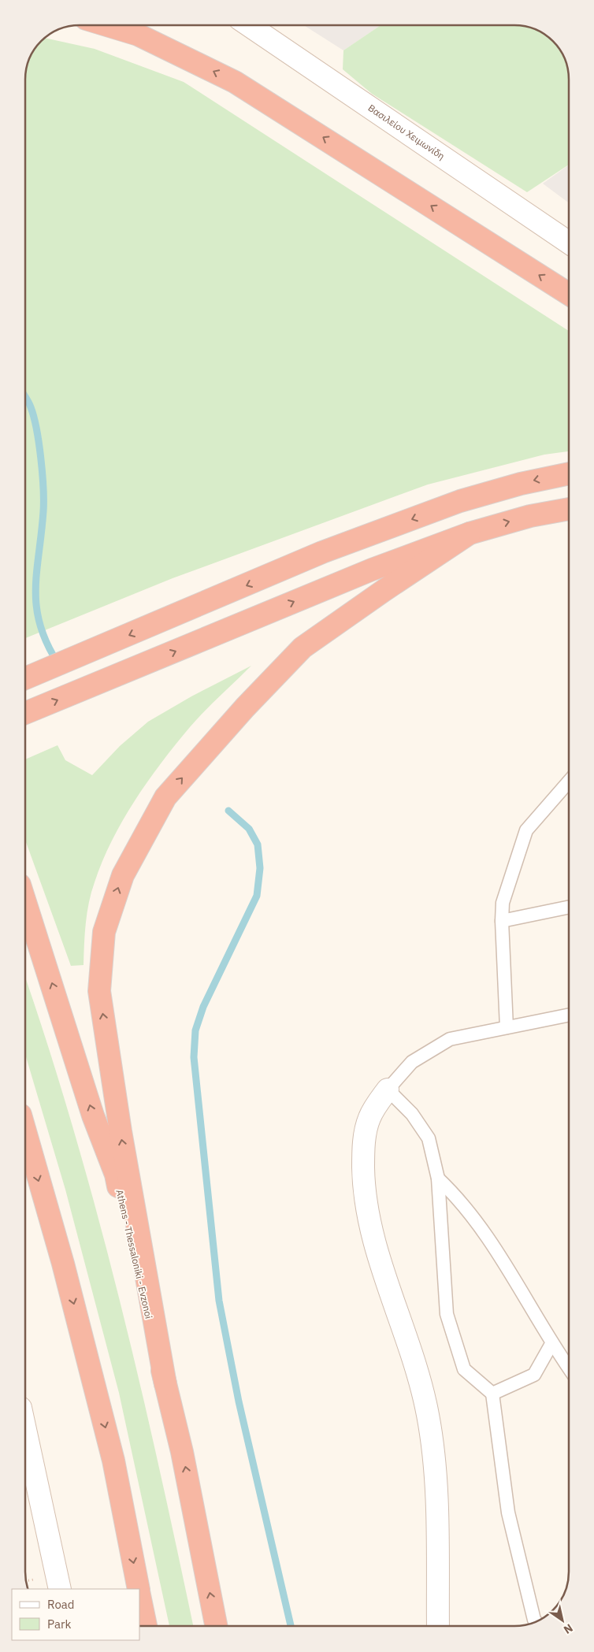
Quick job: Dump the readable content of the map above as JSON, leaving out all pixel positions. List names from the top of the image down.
{
  "streets": {
    "highway": ["Athens - Thessaloniki - Evzonoi"],
    "street": ["Βασιλείου Χειμωνίδη"]
  },
  "legend": ["Road", "Park"],
  "north": "bottom right"
}
